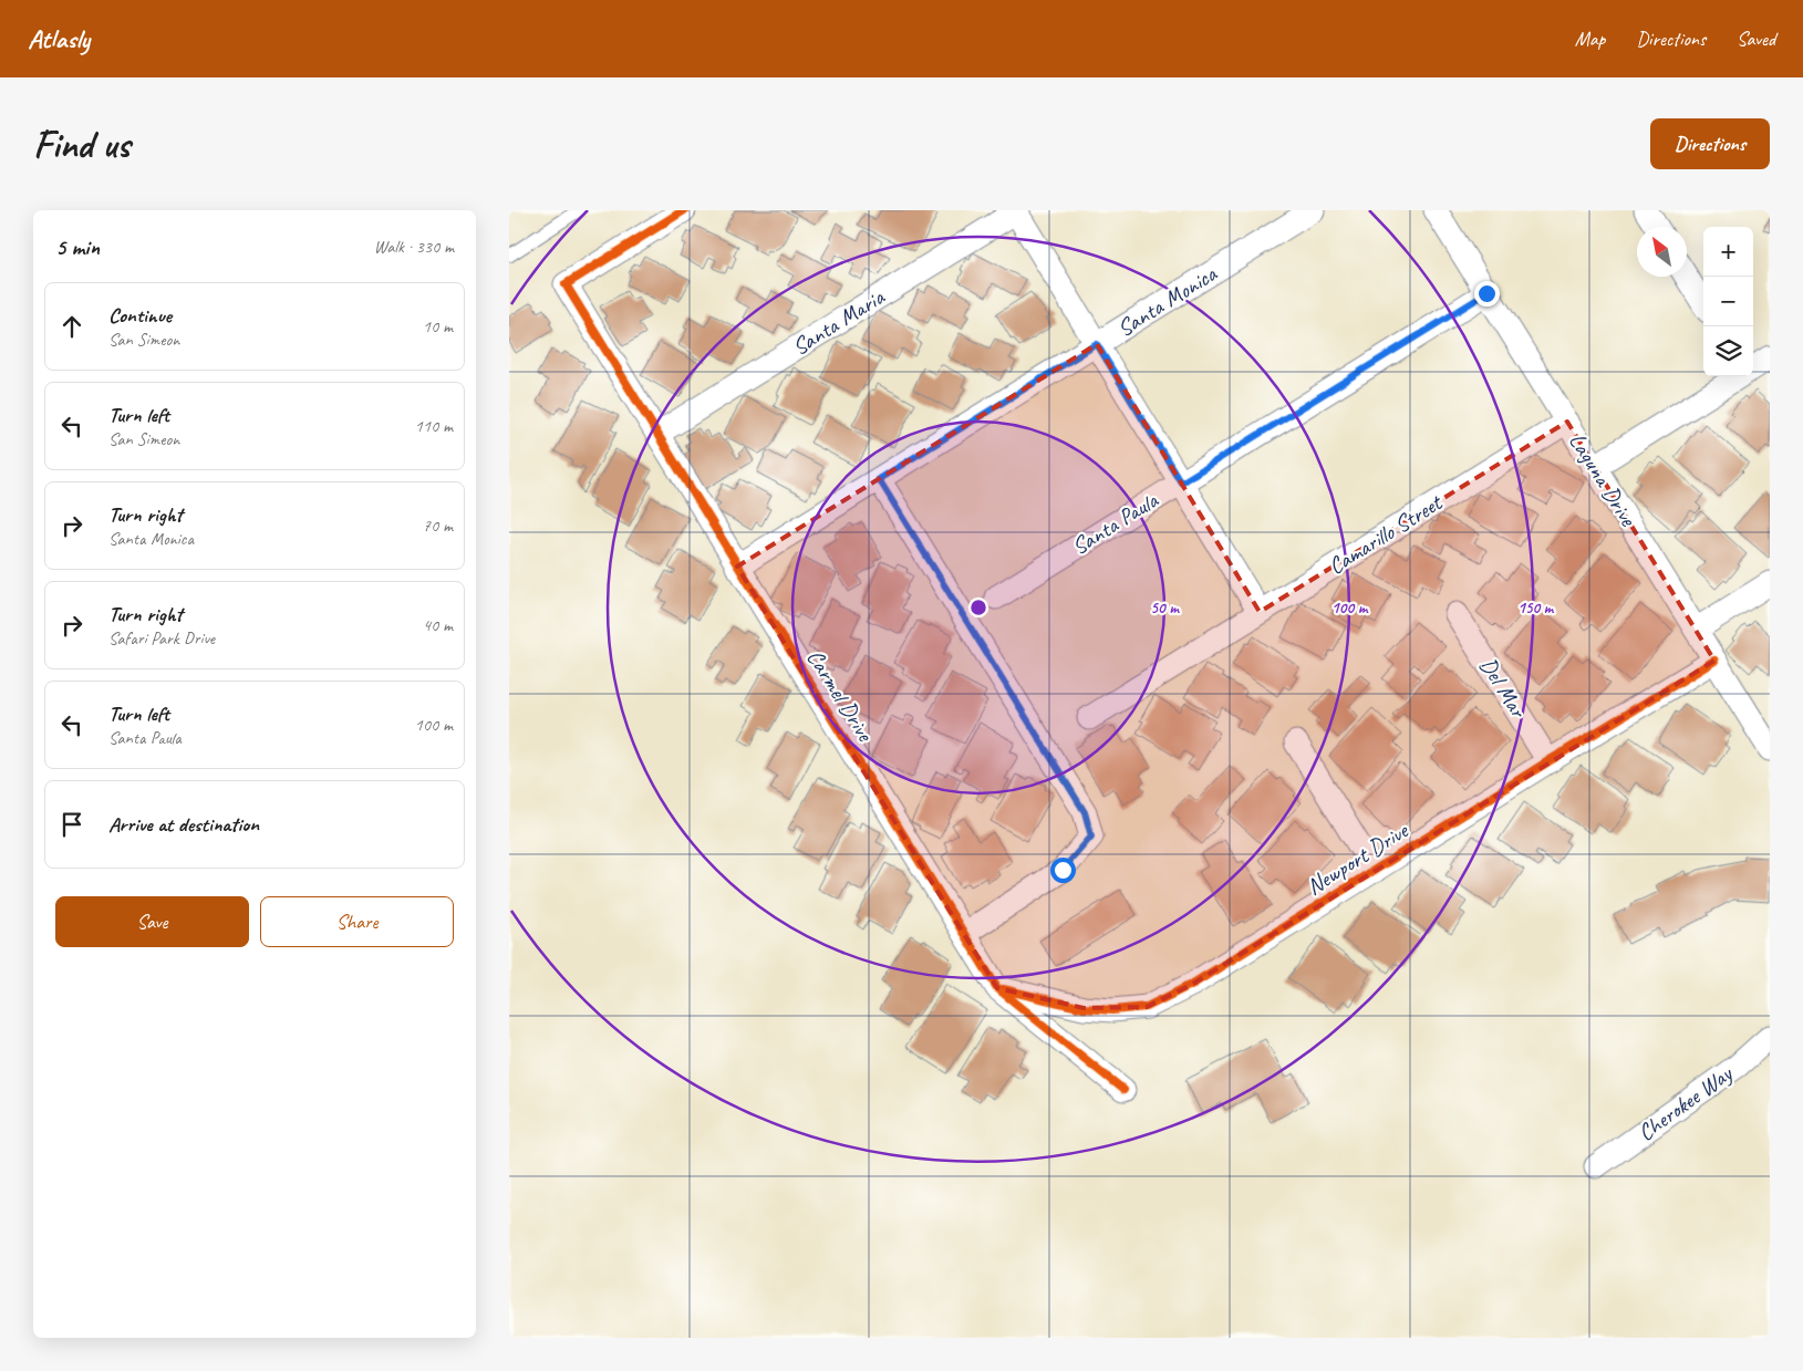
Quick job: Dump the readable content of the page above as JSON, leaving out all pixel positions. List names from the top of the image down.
{
  "streets": {
    "street": [
      "Santa Monica",
      "Santa Maria",
      "Laguna Drive",
      "Santa Paula",
      "Camarillo Street",
      "Del Mar",
      "Carmel Drive",
      "Newport Drive",
      "Cherokee Way"
    ]
  },
  "crossings": [
    ["Santa Monica", "Carmel Drive"],
    ["Santa Maria", "Carmel Drive"],
    ["Laguna Drive", "Santa Paula"],
    ["Laguna Drive", "Camarillo Street"],
    ["Laguna Drive", "Newport Drive"],
    ["Del Mar", "Newport Drive"],
    ["Carmel Drive", "Newport Drive"]
  ],
  "north": "top left",
  "page": {
    "header": "Atlasly",
    "nav": ["Map", "Directions", "Saved"],
    "buttons": [
      "Directions",
      ["Save", "Share"]
    ],
    "title": "Find us",
    "heading": ["5 min", "Walk · 330 m"],
    "map_buttons": ["+", "−"],
    "list": [
      ["Continue", "San Simeon", "10 m"],
      ["Turn left", "San Simeon", "110 m"],
      ["Turn right", "Santa Monica", "70 m"],
      ["Turn right", "Safari Park Drive", "40 m"],
      ["Turn left", "Santa Paula", "100 m"],
      "Arrive at destination"
    ]
  },
  "rings": ["50 m", "100 m", "150 m"]
}
